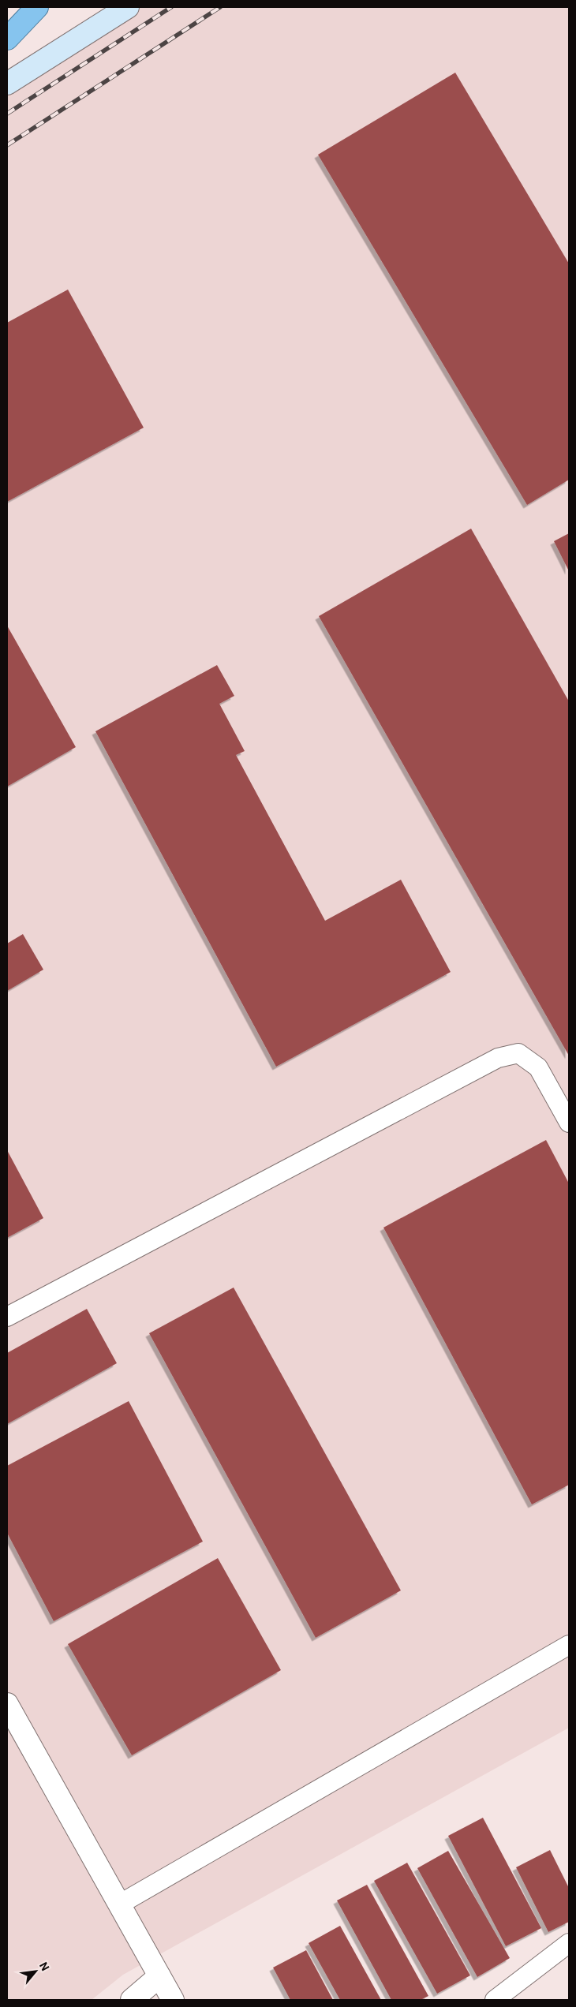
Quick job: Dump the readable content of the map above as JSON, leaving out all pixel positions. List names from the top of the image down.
{
  "north": "top right"
}
